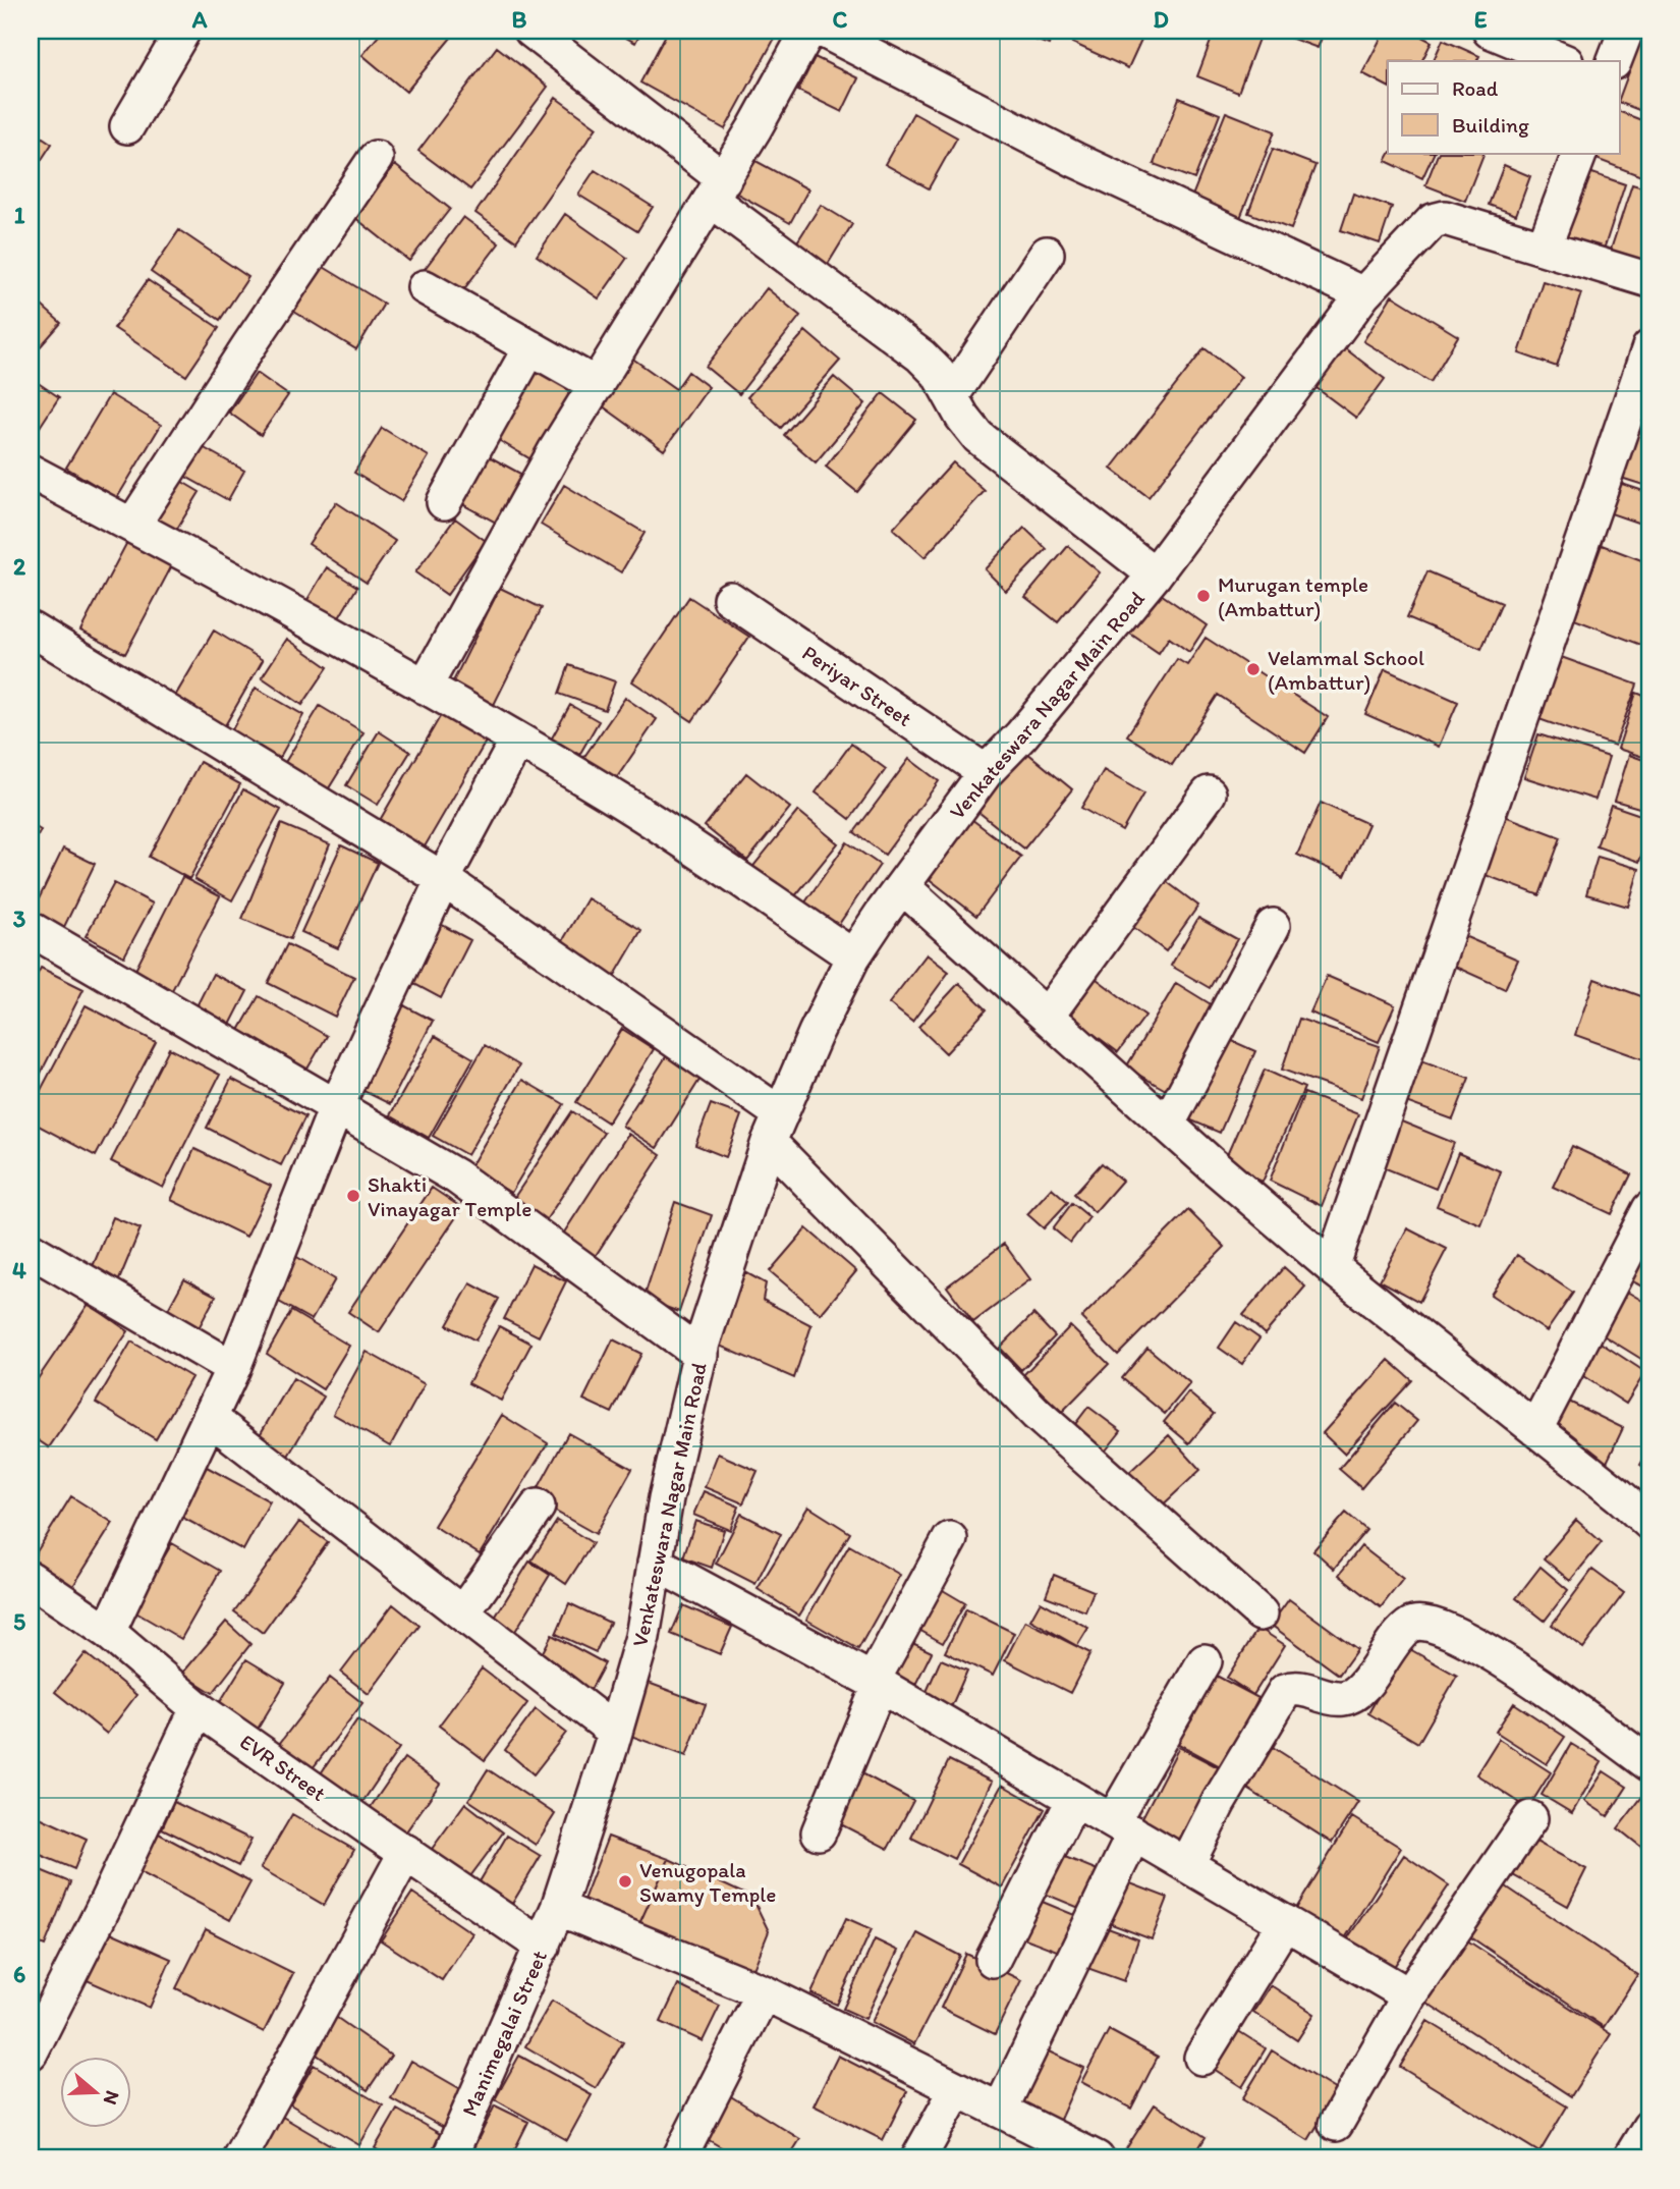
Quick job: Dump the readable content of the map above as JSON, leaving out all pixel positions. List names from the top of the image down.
{
  "streets": {
    "street": [
      "Periyar Street",
      "Venkateswara Nagar Main Road",
      "EVR Street",
      "Manimegalai Street"
    ]
  },
  "crossings": [
    ["Periyar Street", "Venkateswara Nagar Main Road"],
    ["Venkateswara Nagar Main Road", "Manimegalai Street"],
    ["EVR Street", "Manimegalai Street"]
  ],
  "places": [
    "Murugan temple (Ambattur)",
    "Velammal School (Ambattur)",
    "Shakti Vinayagar Temple",
    "Venugopala Swamy Temple"
  ],
  "legend": ["Road", "Building"],
  "north": "right",
  "grid": {
    "columns": [
      "A",
      "B",
      "C",
      "D",
      "E"
    ],
    "rows": [
      "1",
      "2",
      "3",
      "4",
      "5",
      "6"
    ]
  }
}
